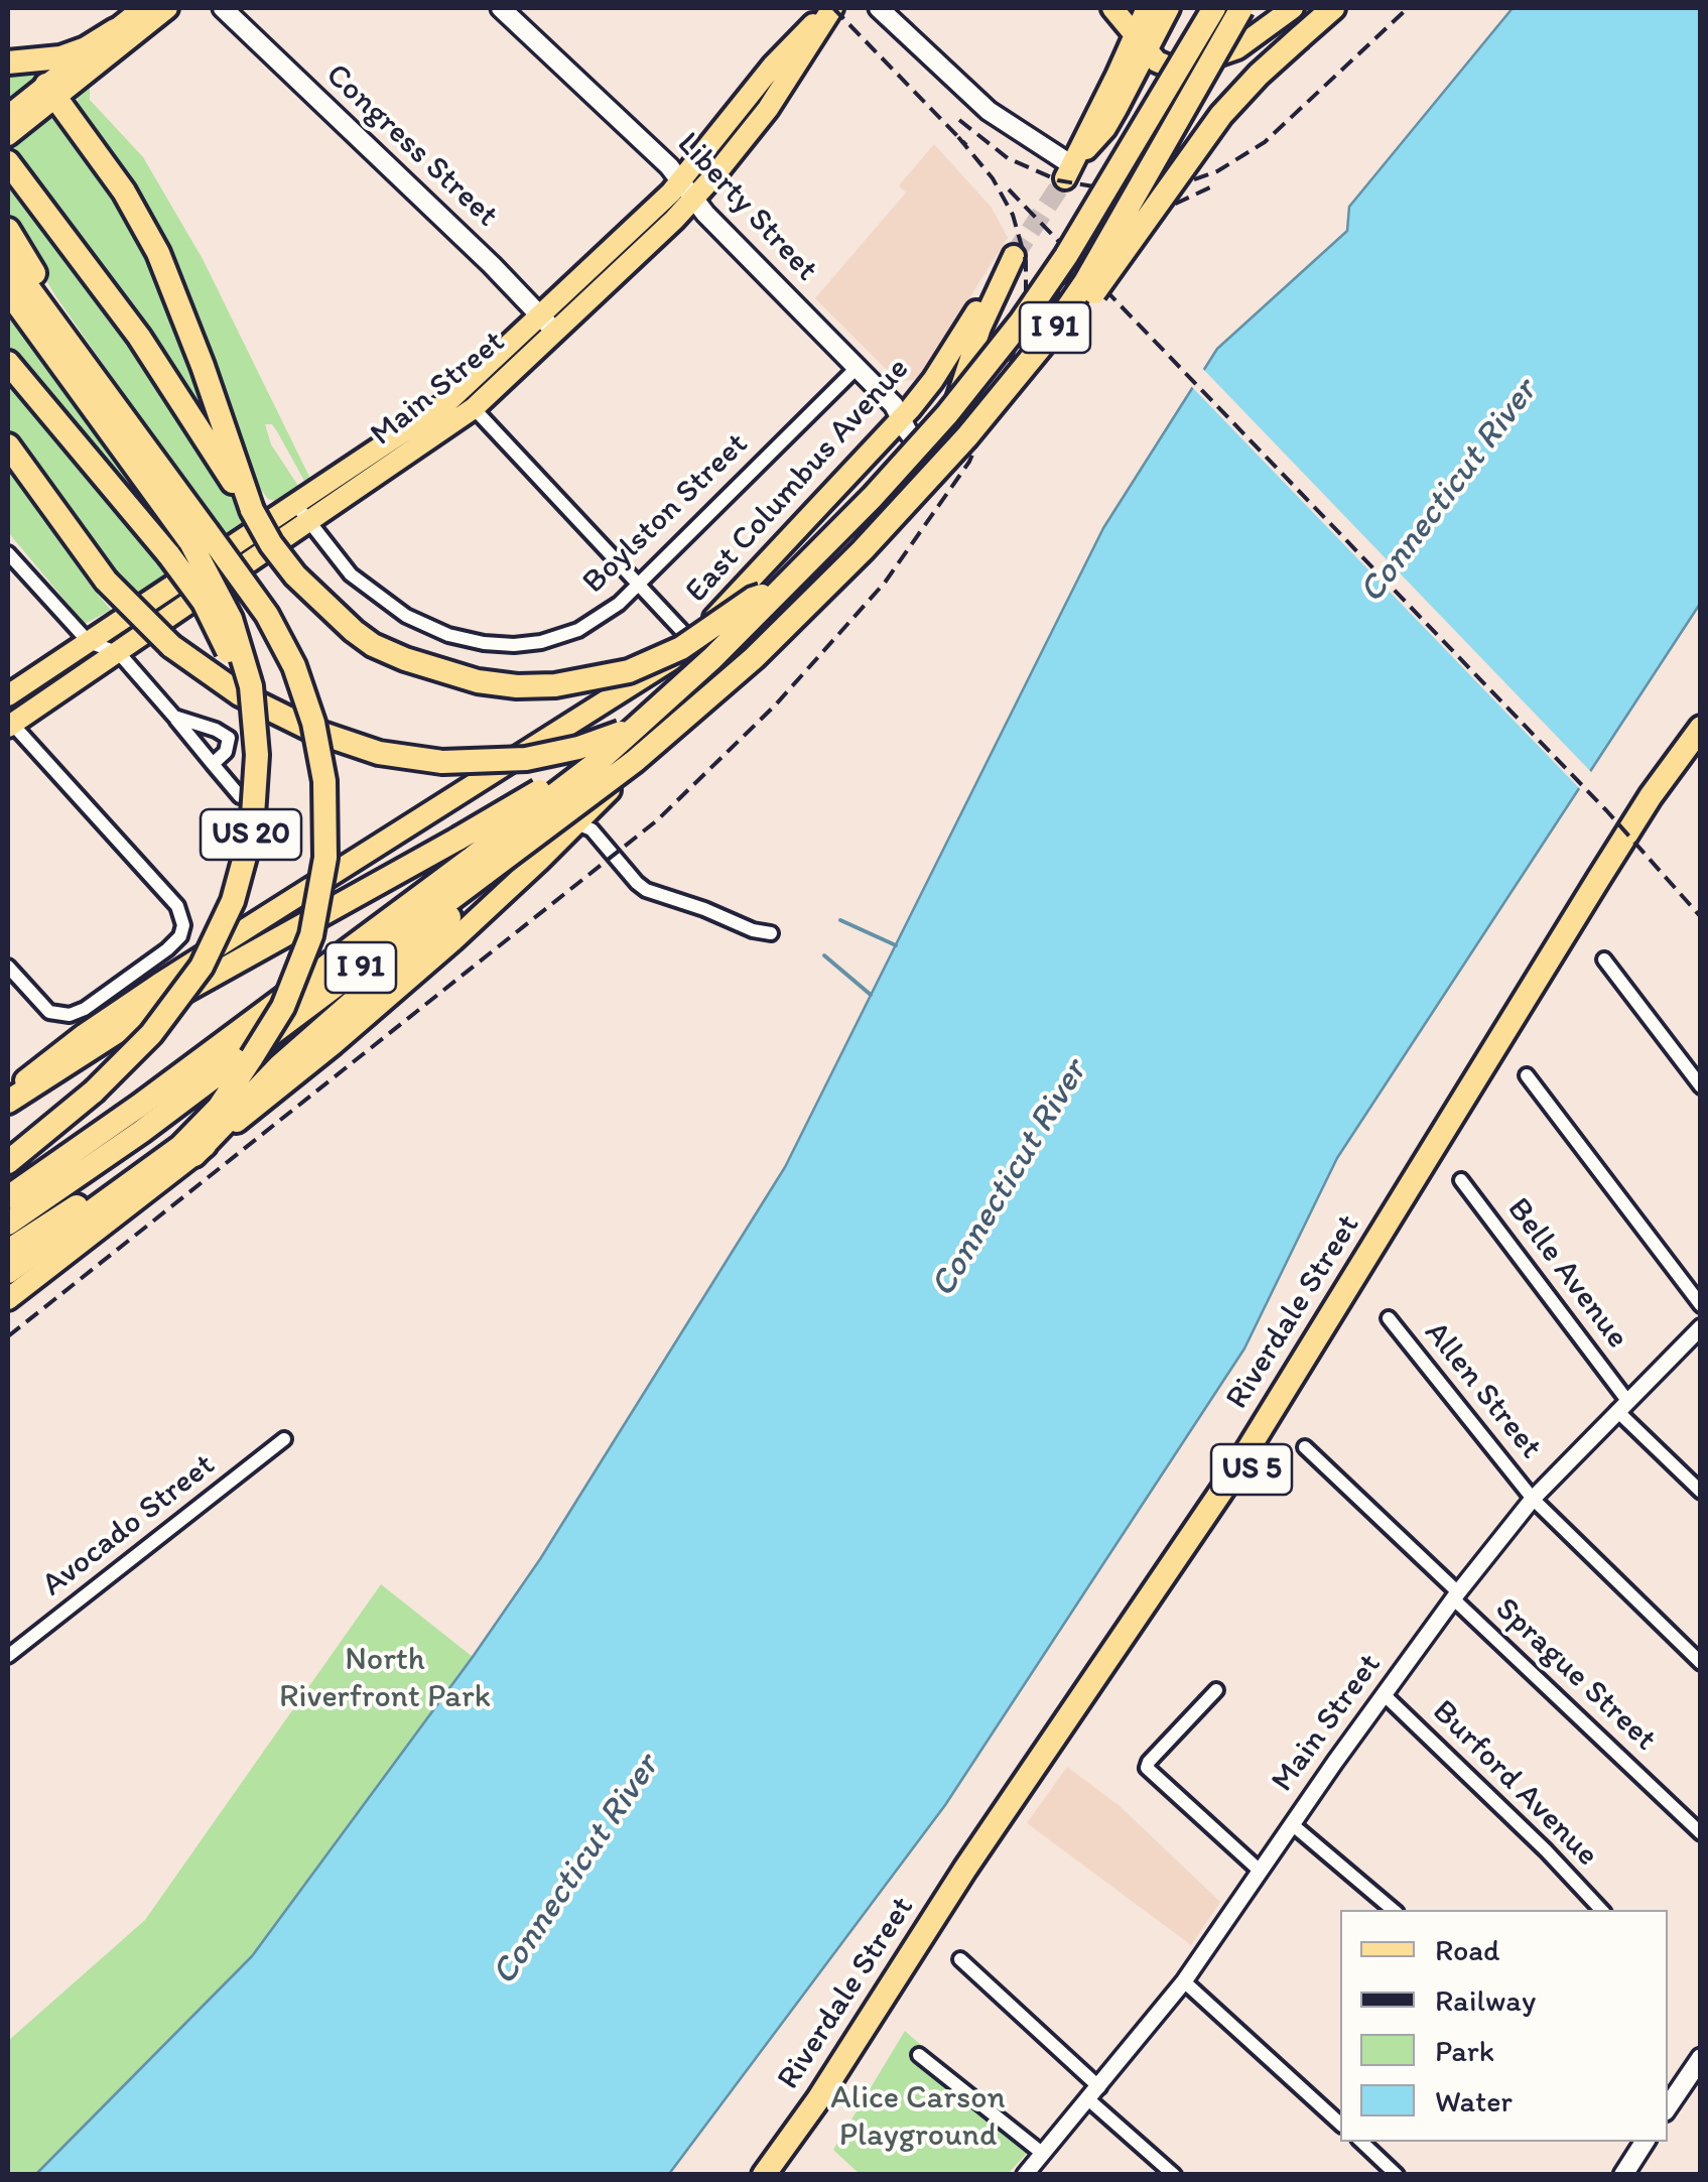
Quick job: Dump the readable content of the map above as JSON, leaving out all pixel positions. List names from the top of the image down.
{
  "streets": {
    "highway": [
      "I 91",
      "US 20",
      "Riverdale Street",
      "US 5"
    ],
    "main road": [
      "Congress Street",
      "Liberty Street",
      "Main Street",
      "East Columbus Avenue"
    ],
    "street": [
      "Boylston Street",
      "Belle Avenue",
      "Allen Street",
      "Avocado Street",
      "Sprague Street",
      "Burford Avenue"
    ]
  },
  "crossings": [
    ["Congress Street", "Main Street"],
    ["Liberty Street", "Main Street"],
    ["Liberty Street", "East Columbus Avenue"],
    ["Liberty Street", "Boylston Street"],
    ["Main Street", "Boylston Street"],
    ["Main Street", "Belle Avenue"],
    ["Main Street", "Allen Street"],
    ["Main Street", "Sprague Street"],
    ["Main Street", "Burford Avenue"]
  ],
  "water": ["Connecticut River"],
  "parks": ["North Riverfront Park", "Alice Carson Playground"],
  "legend": [
    "Road",
    "Railway",
    "Park",
    "Water"
  ]
}
